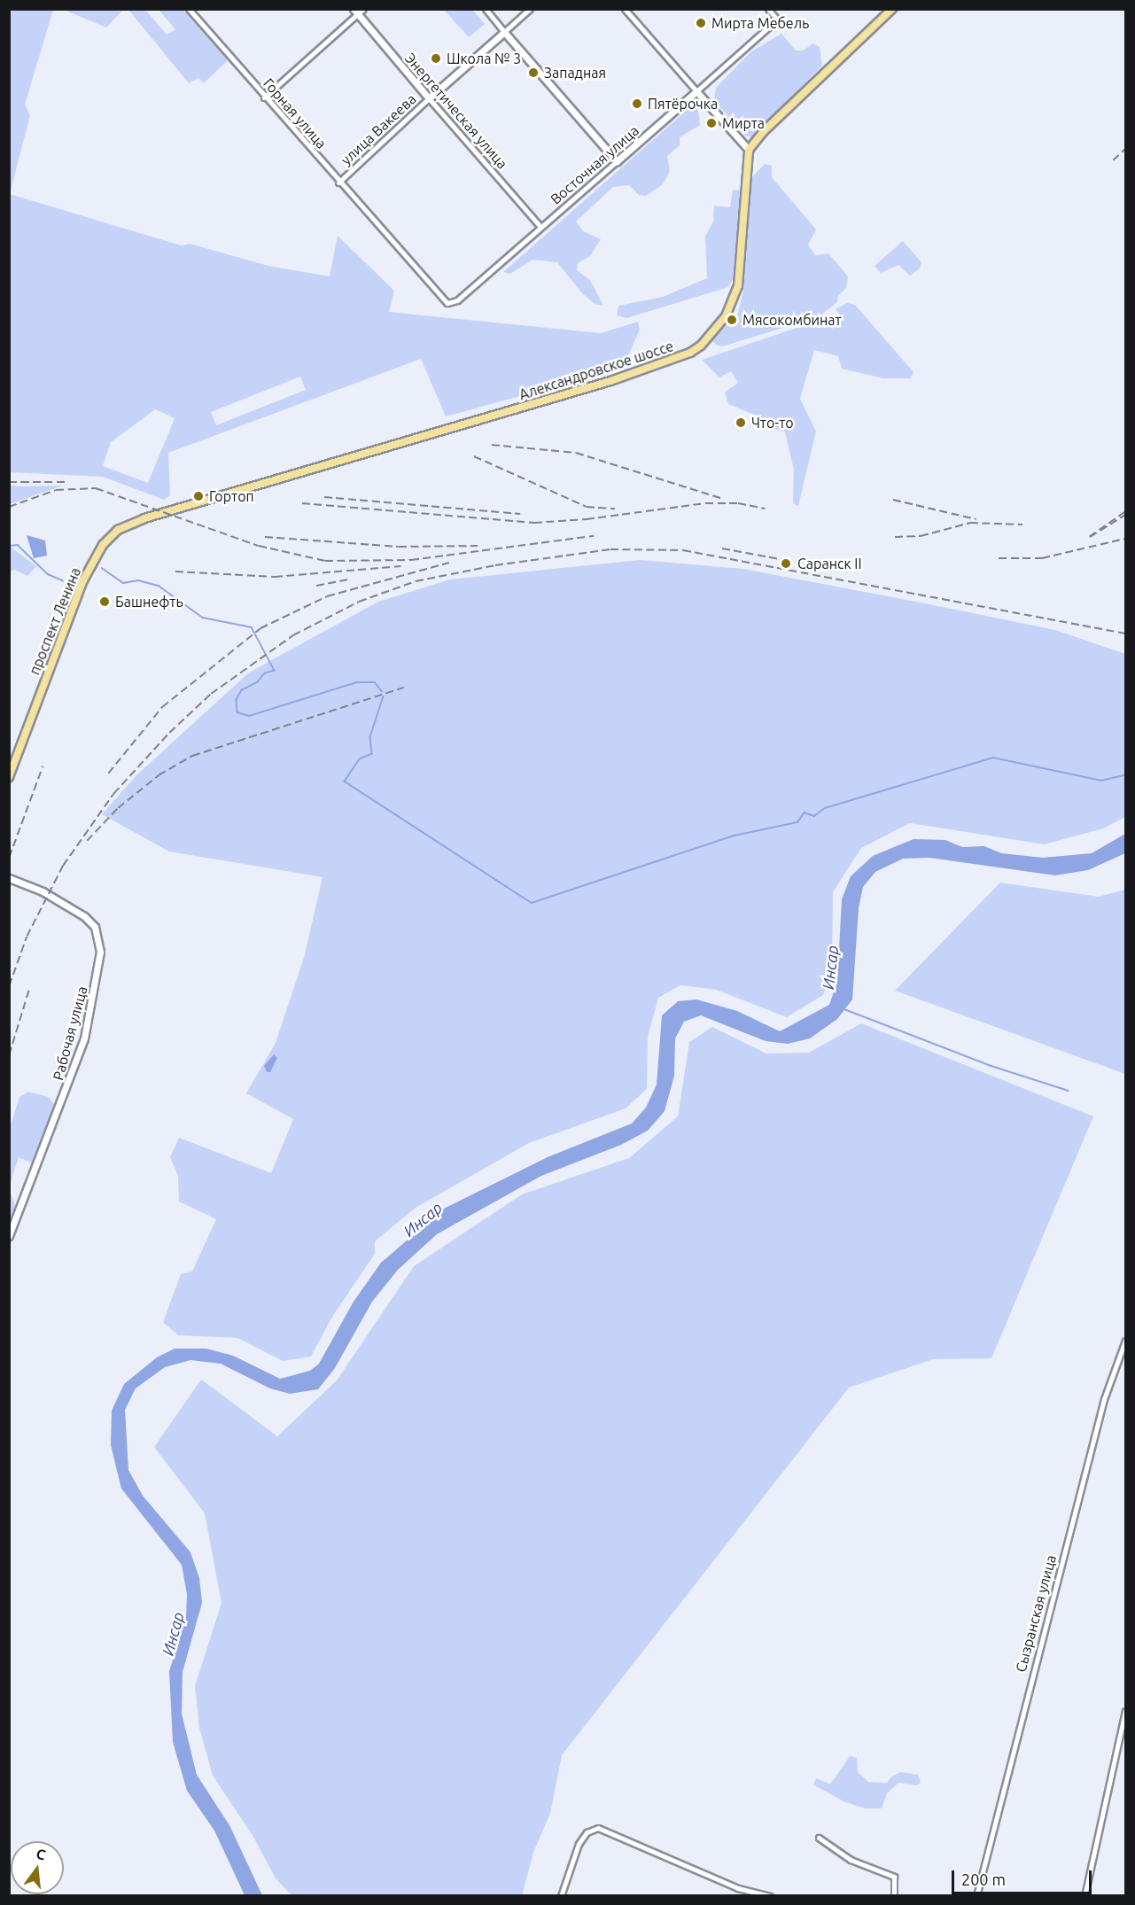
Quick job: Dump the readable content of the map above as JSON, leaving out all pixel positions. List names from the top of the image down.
{
  "streets": {
    "main road": ["Александровское шоссе", "проспект Ленина"],
    "street": [
      "Энергетическая улица",
      "Горная улица",
      "улица Вакеева",
      "Восточная улица",
      "Рабочая улица",
      "Сызранская улица"
    ]
  },
  "crossings": [
    ["Энергетическая улица", "улица Вакеева"],
    ["Энергетическая улица", "Восточная улица"],
    ["Горная улица", "улица Вакеева"],
    ["Горная улица", "Восточная улица"],
    ["Александровское шоссе", "проспект Ленина"]
  ],
  "water": ["Инсар"],
  "places": [
    "Мирта Мебель",
    "Школа № 3",
    "Западная",
    "Пятёрочка",
    "Мирта",
    "Мясокомбинат",
    "Что-то",
    "Гортоп",
    "Саранск II",
    "Башнефть"
  ],
  "scale_bar": "200 m",
  "north": "top"
}
